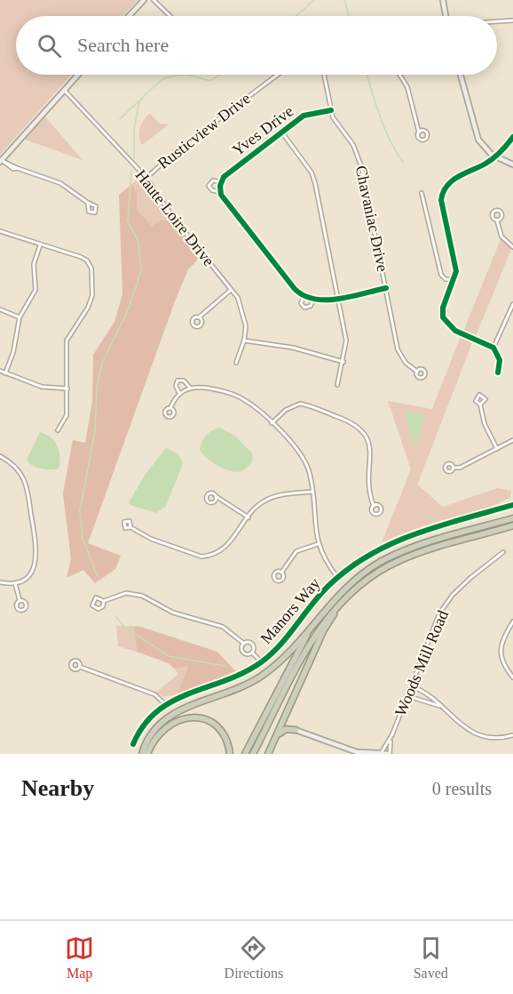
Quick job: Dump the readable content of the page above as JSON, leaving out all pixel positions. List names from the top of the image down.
{
  "streets": {
    "street": [
      "Rusticview Drive",
      "Yves Drive",
      "Haute Loire Drive",
      "Chavaniac Drive",
      "Manors Way",
      "Woods Mill Road"
    ]
  },
  "crossings": [
    ["Rusticview Drive", "Haute Loire Drive"],
    ["Yves Drive", "Chavaniac Drive"]
  ],
  "page": {
    "search": "Search here",
    "heading": ["Nearby", "0 results"],
    "nav": ["Map", "Directions", "Saved"]
  }
}
